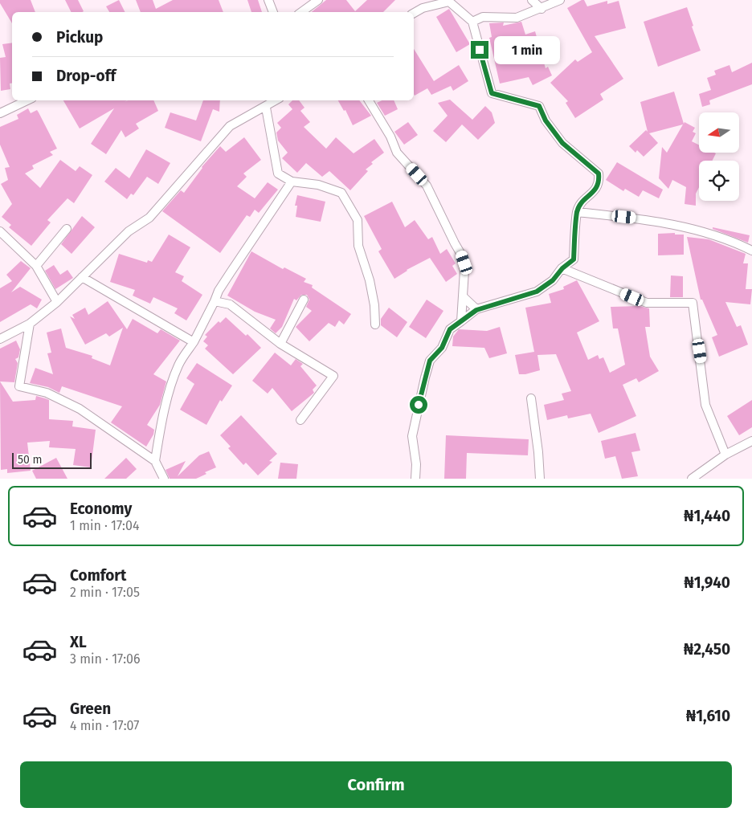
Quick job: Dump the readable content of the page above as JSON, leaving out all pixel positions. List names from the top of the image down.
{
  "scale_bar": "50 m",
  "north": "left",
  "page": {
    "banner": ["Pickup", "Drop-off"],
    "bubble": "1 min",
    "scale": "50 m",
    "list": [
      {
        "name": "Economy",
        "note": "1 min · 17:04",
        "value": "₦1,440"
      },
      {
        "name": "Comfort",
        "note": "2 min · 17:05",
        "value": "₦1,940"
      },
      {
        "name": "XL",
        "note": "3 min · 17:06",
        "value": "₦2,450"
      },
      {
        "name": "Green",
        "note": "4 min · 17:07",
        "value": "₦1,610"
      }
    ],
    "buttons": "Confirm"
  }
}
